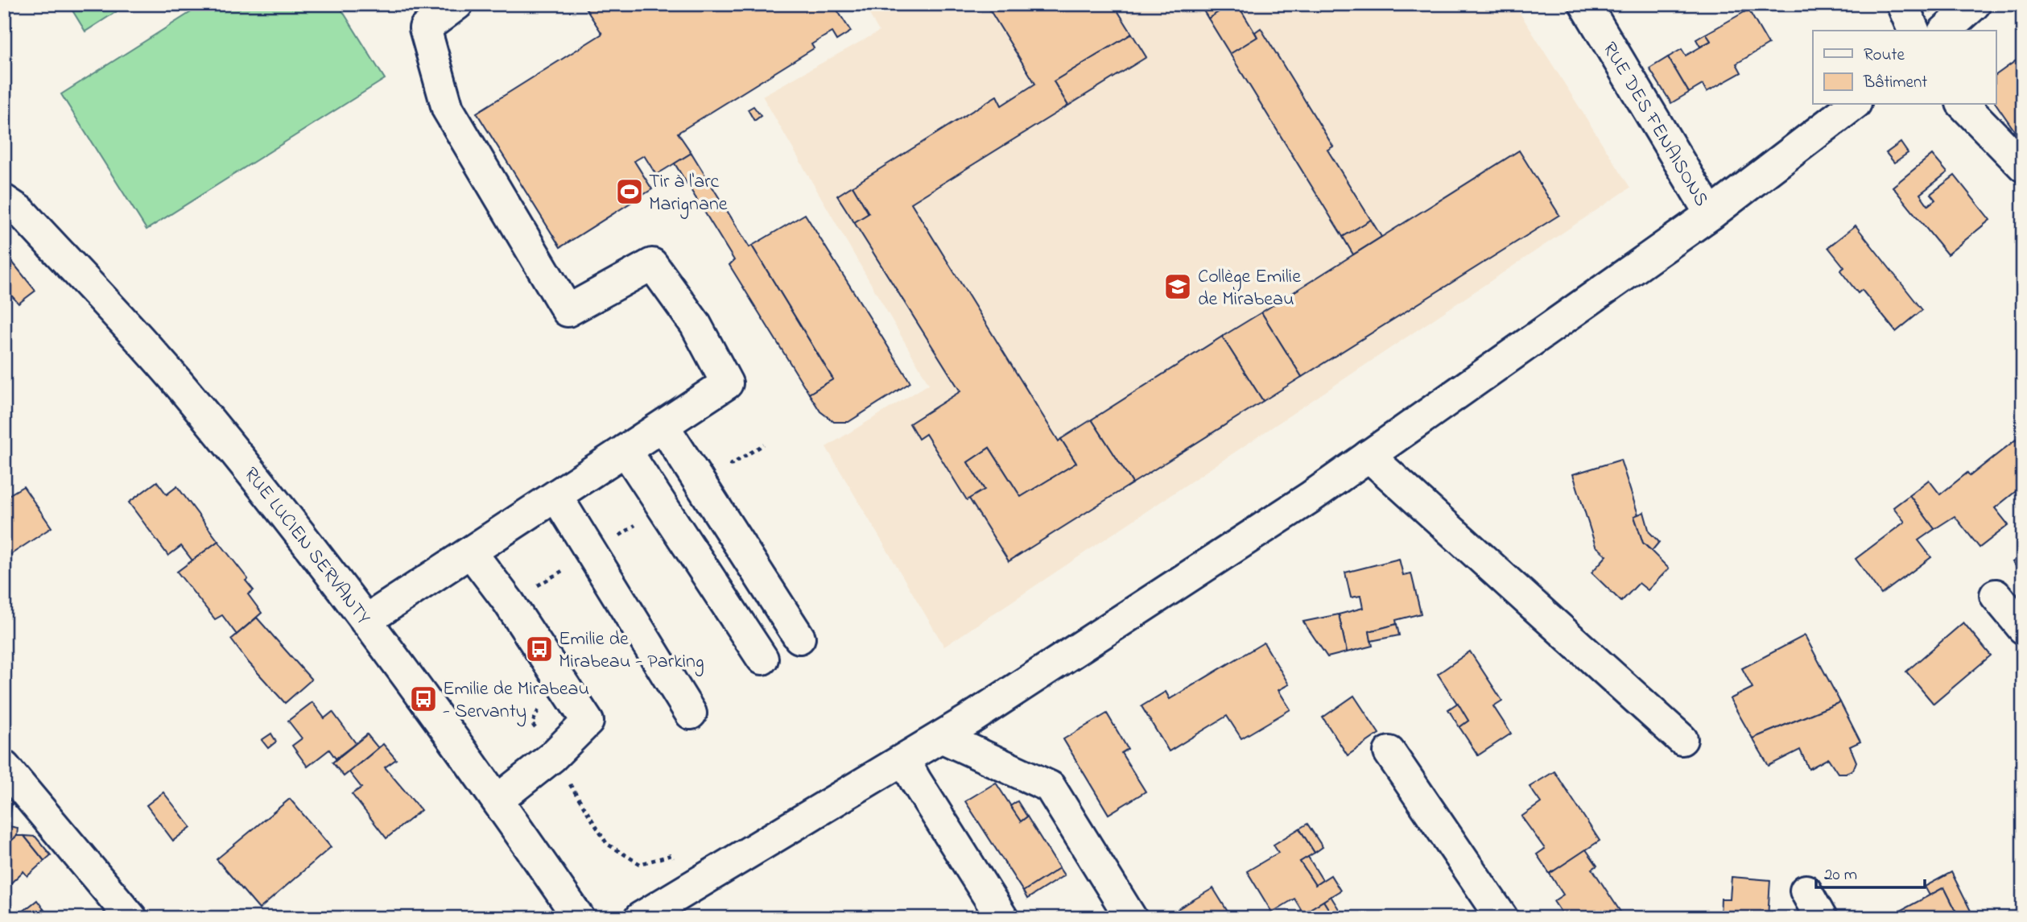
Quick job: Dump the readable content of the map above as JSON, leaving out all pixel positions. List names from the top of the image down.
{
  "streets": {
    "street": ["RUE DES FENAISONS", "RUE LUCIEN SERVANTY"]
  },
  "places": {
    "sports": ["Tir à l'arc Marignane"],
    "school or university": ["Collège Emilie de Mirabeau"],
    "bus stop": ["Emilie de Mirabeau - Parking", "Emilie de Mirabeau - Servanty"]
  },
  "legend": ["Route", "Bâtiment"],
  "scale_bar": "20 m"
}
